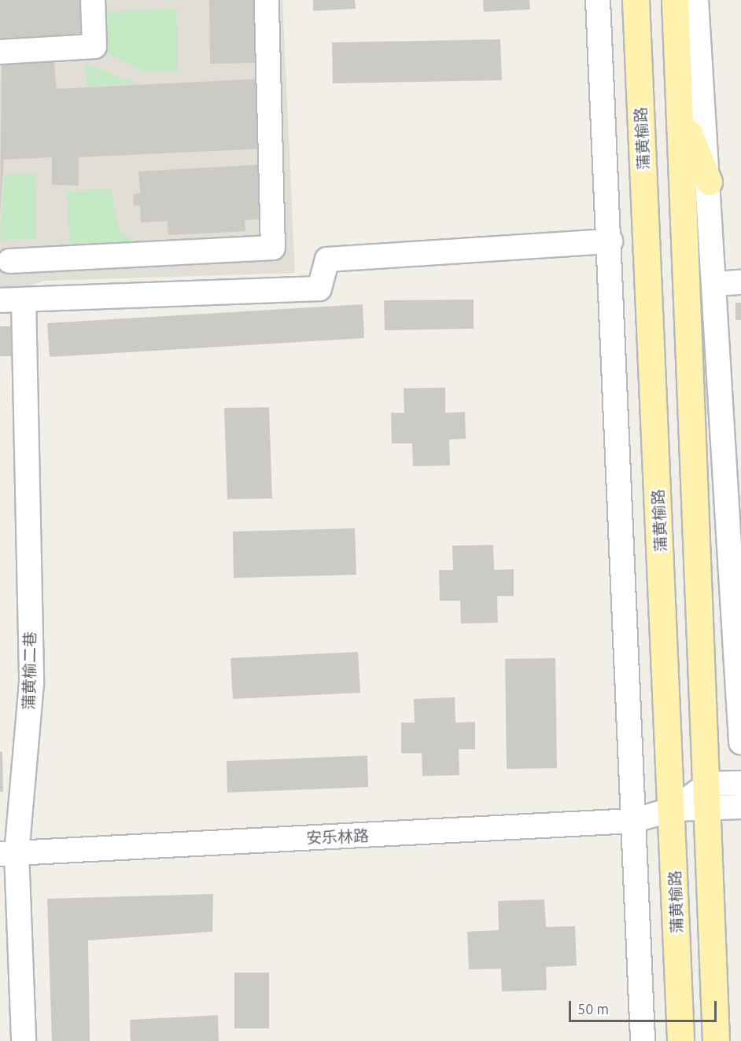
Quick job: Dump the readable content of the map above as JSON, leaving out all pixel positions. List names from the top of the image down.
{
  "streets": {
    "main road": ["蒲黄榆路"],
    "street": ["蒲黄榆二巷", "安乐林路"]
  },
  "crossings": [
    ["蒲黄榆路", "安乐林路"],
    ["蒲黄榆二巷", "安乐林路"]
  ],
  "scale_bar": "50 m"
}
